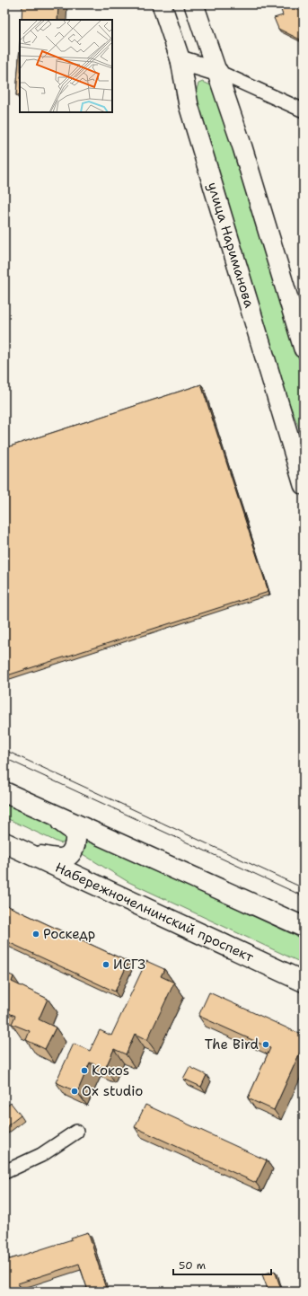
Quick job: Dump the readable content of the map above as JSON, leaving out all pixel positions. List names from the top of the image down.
{
  "streets": {
    "main road": ["улица Нариманова", "Набережночелнинский проспект"]
  },
  "places": [
    "Роскедр",
    "ИСГЗ",
    "The Bird",
    "Кокоs",
    "Ox studio"
  ],
  "scale_bar": "50 m"
}
